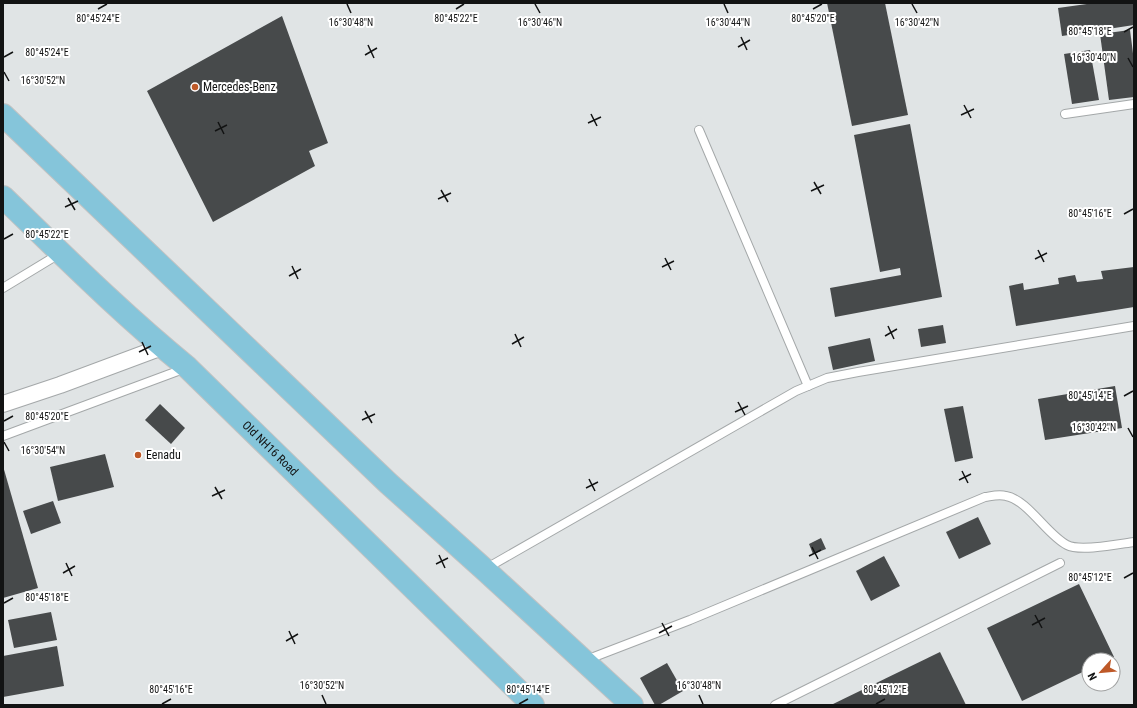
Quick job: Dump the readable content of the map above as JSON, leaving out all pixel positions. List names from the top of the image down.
{
  "streets": {
    "main road": ["Old NH16 Road"]
  },
  "places": ["Mercedes-Benz", "Eenadu"],
  "north": "bottom left",
  "coordinates": [
    "80°45'24\"E",
    "80°45'22\"E",
    "80°45'20\"E",
    "16°30'48\"N",
    "16°30'46\"N",
    "16°30'44\"N",
    "16°30'42\"N",
    "80°45'18\"E",
    "16°30'40\"N",
    "16°30'52\"N",
    "80°45'16\"E",
    "80°45'14\"E",
    "16°30'54\"N",
    "80°45'12\"E"
  ]
}
